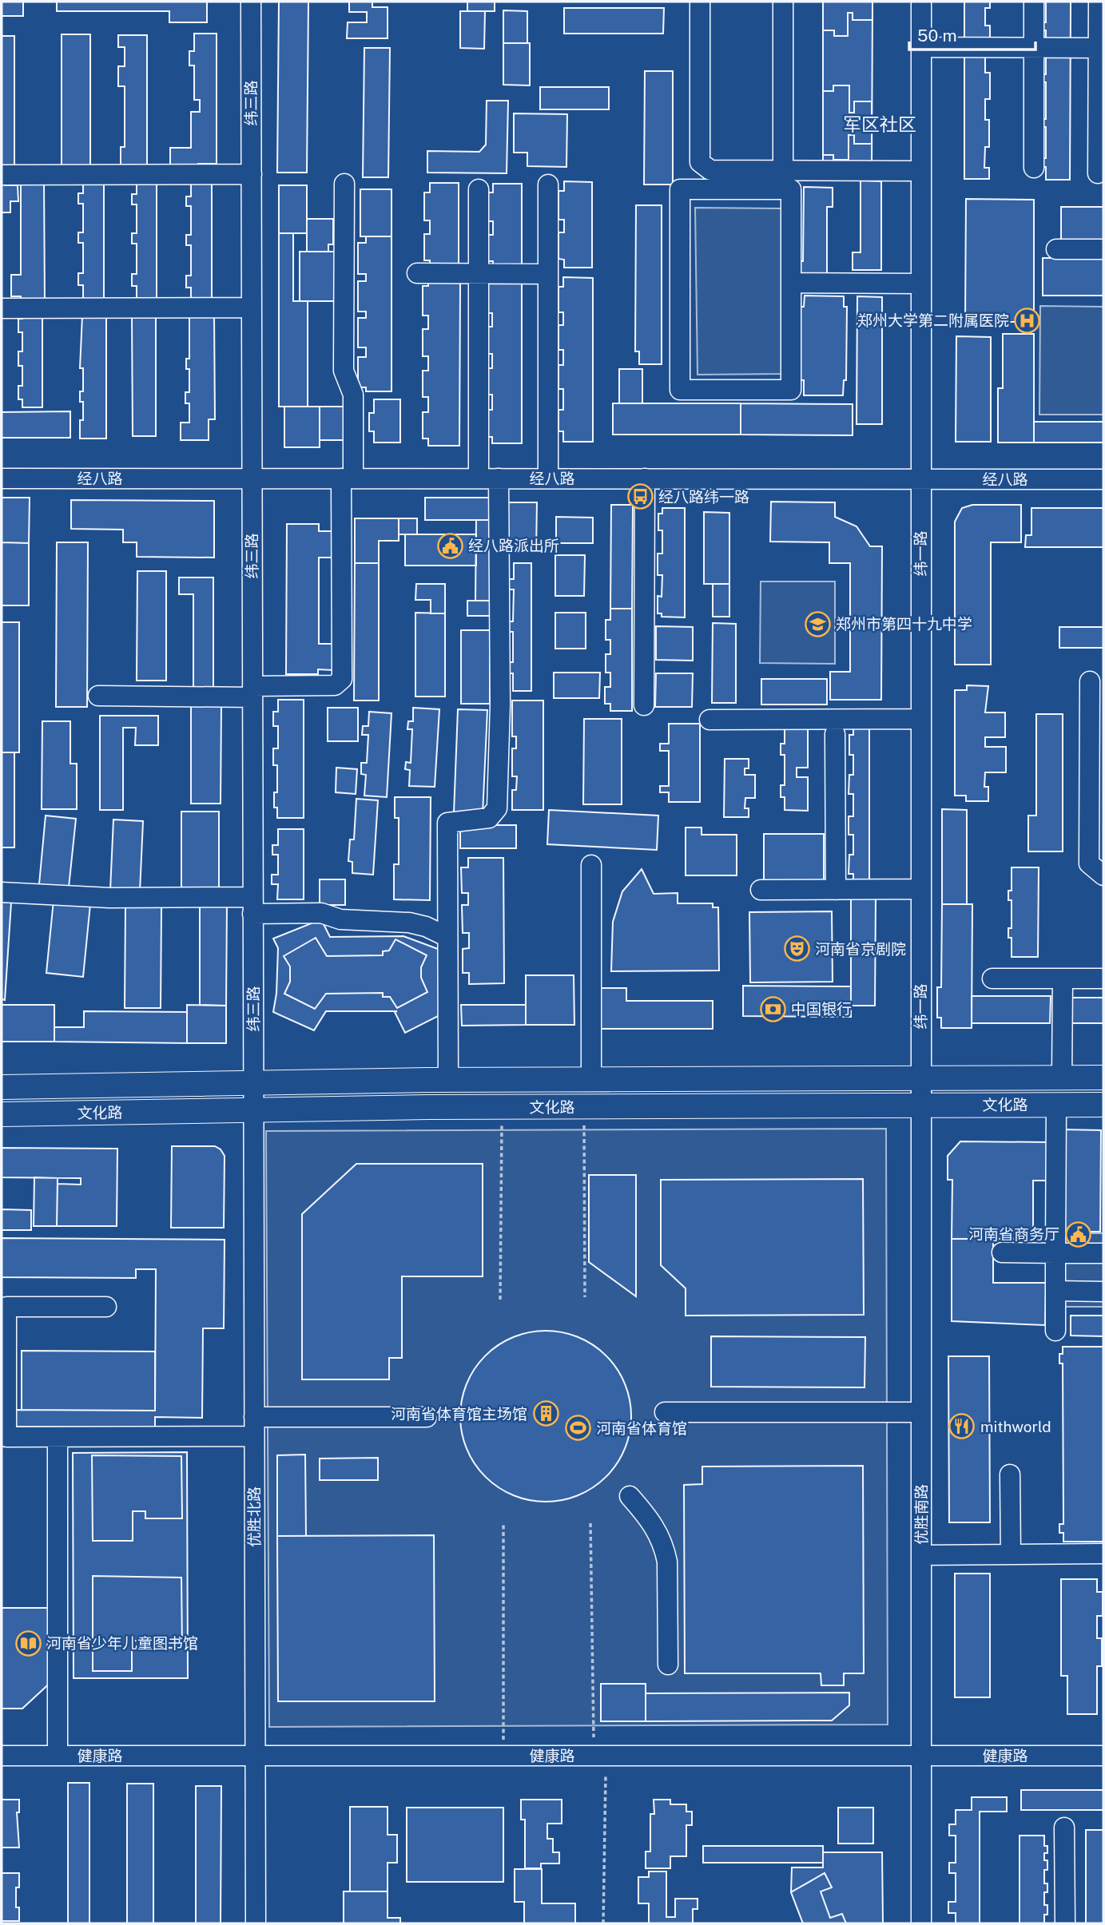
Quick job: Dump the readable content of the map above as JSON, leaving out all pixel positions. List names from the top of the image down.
{
  "streets": {
    "main road": ["文化路"],
    "street": [
      "纬三路",
      "经八路",
      "纬一路",
      "优胜南路",
      "优胜北路",
      "健康路"
    ]
  },
  "crossings": [
    ["纬三路", "经八路"],
    ["纬三路", "文化路"],
    ["纬三路", "优胜北路"],
    ["经八路", "纬一路"],
    ["纬一路", "文化路"],
    ["纬一路", "优胜南路"],
    ["文化路", "优胜南路"],
    ["文化路", "优胜北路"],
    ["优胜南路", "健康路"],
    ["优胜北路", "健康路"]
  ],
  "districts": ["军区社区"],
  "places": {
    "hospital": ["郑州大学第二附属医院"],
    "bus stop": ["经八路纬一路"],
    "public building": ["经八路派出所", "河南省商务厅"],
    "school or university": ["郑州市第四十九中学"],
    "theatre": ["河南省京剧院"],
    "bank": ["中国银行"],
    "building": ["河南省体育馆主场馆"],
    "restaurant": ["mithworld"],
    "sports": ["河南省体育馆"],
    "library": ["河南省少年儿童图书馆"]
  },
  "scale_bar": "50 m"
}
